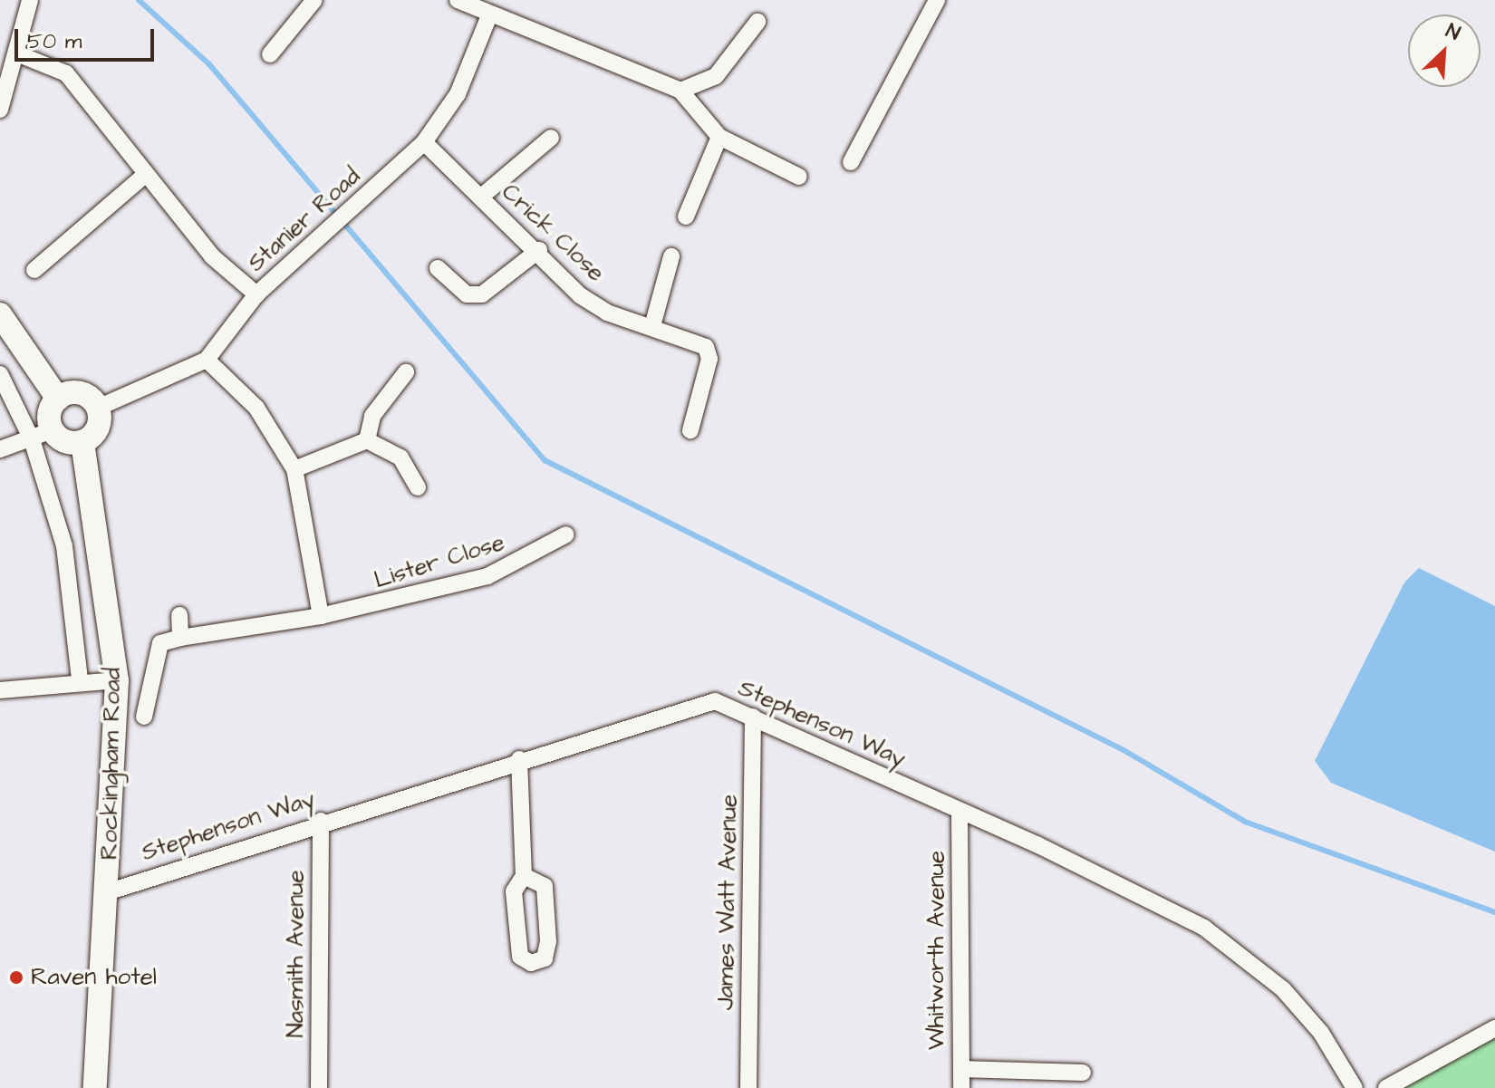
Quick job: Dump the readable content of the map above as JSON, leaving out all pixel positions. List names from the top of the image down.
{
  "streets": {
    "street": [
      "Stanier Road",
      "Crick Close",
      "Lister Close",
      "Stephenson Way",
      "Rockingham Road",
      "James Watt Avenue",
      "Whitworth Avenue",
      "Nasmith Avenue"
    ]
  },
  "crossings": [
    ["Stanier Road", "Crick Close"],
    ["Stanier Road", "Rockingham Road"],
    ["Stephenson Way", "Rockingham Road"],
    ["Stephenson Way", "James Watt Avenue"],
    ["Stephenson Way", "Whitworth Avenue"],
    ["Stephenson Way", "Nasmith Avenue"]
  ],
  "places": ["Raven hotel"],
  "scale_bar": "50 m",
  "north": "top right"
}
